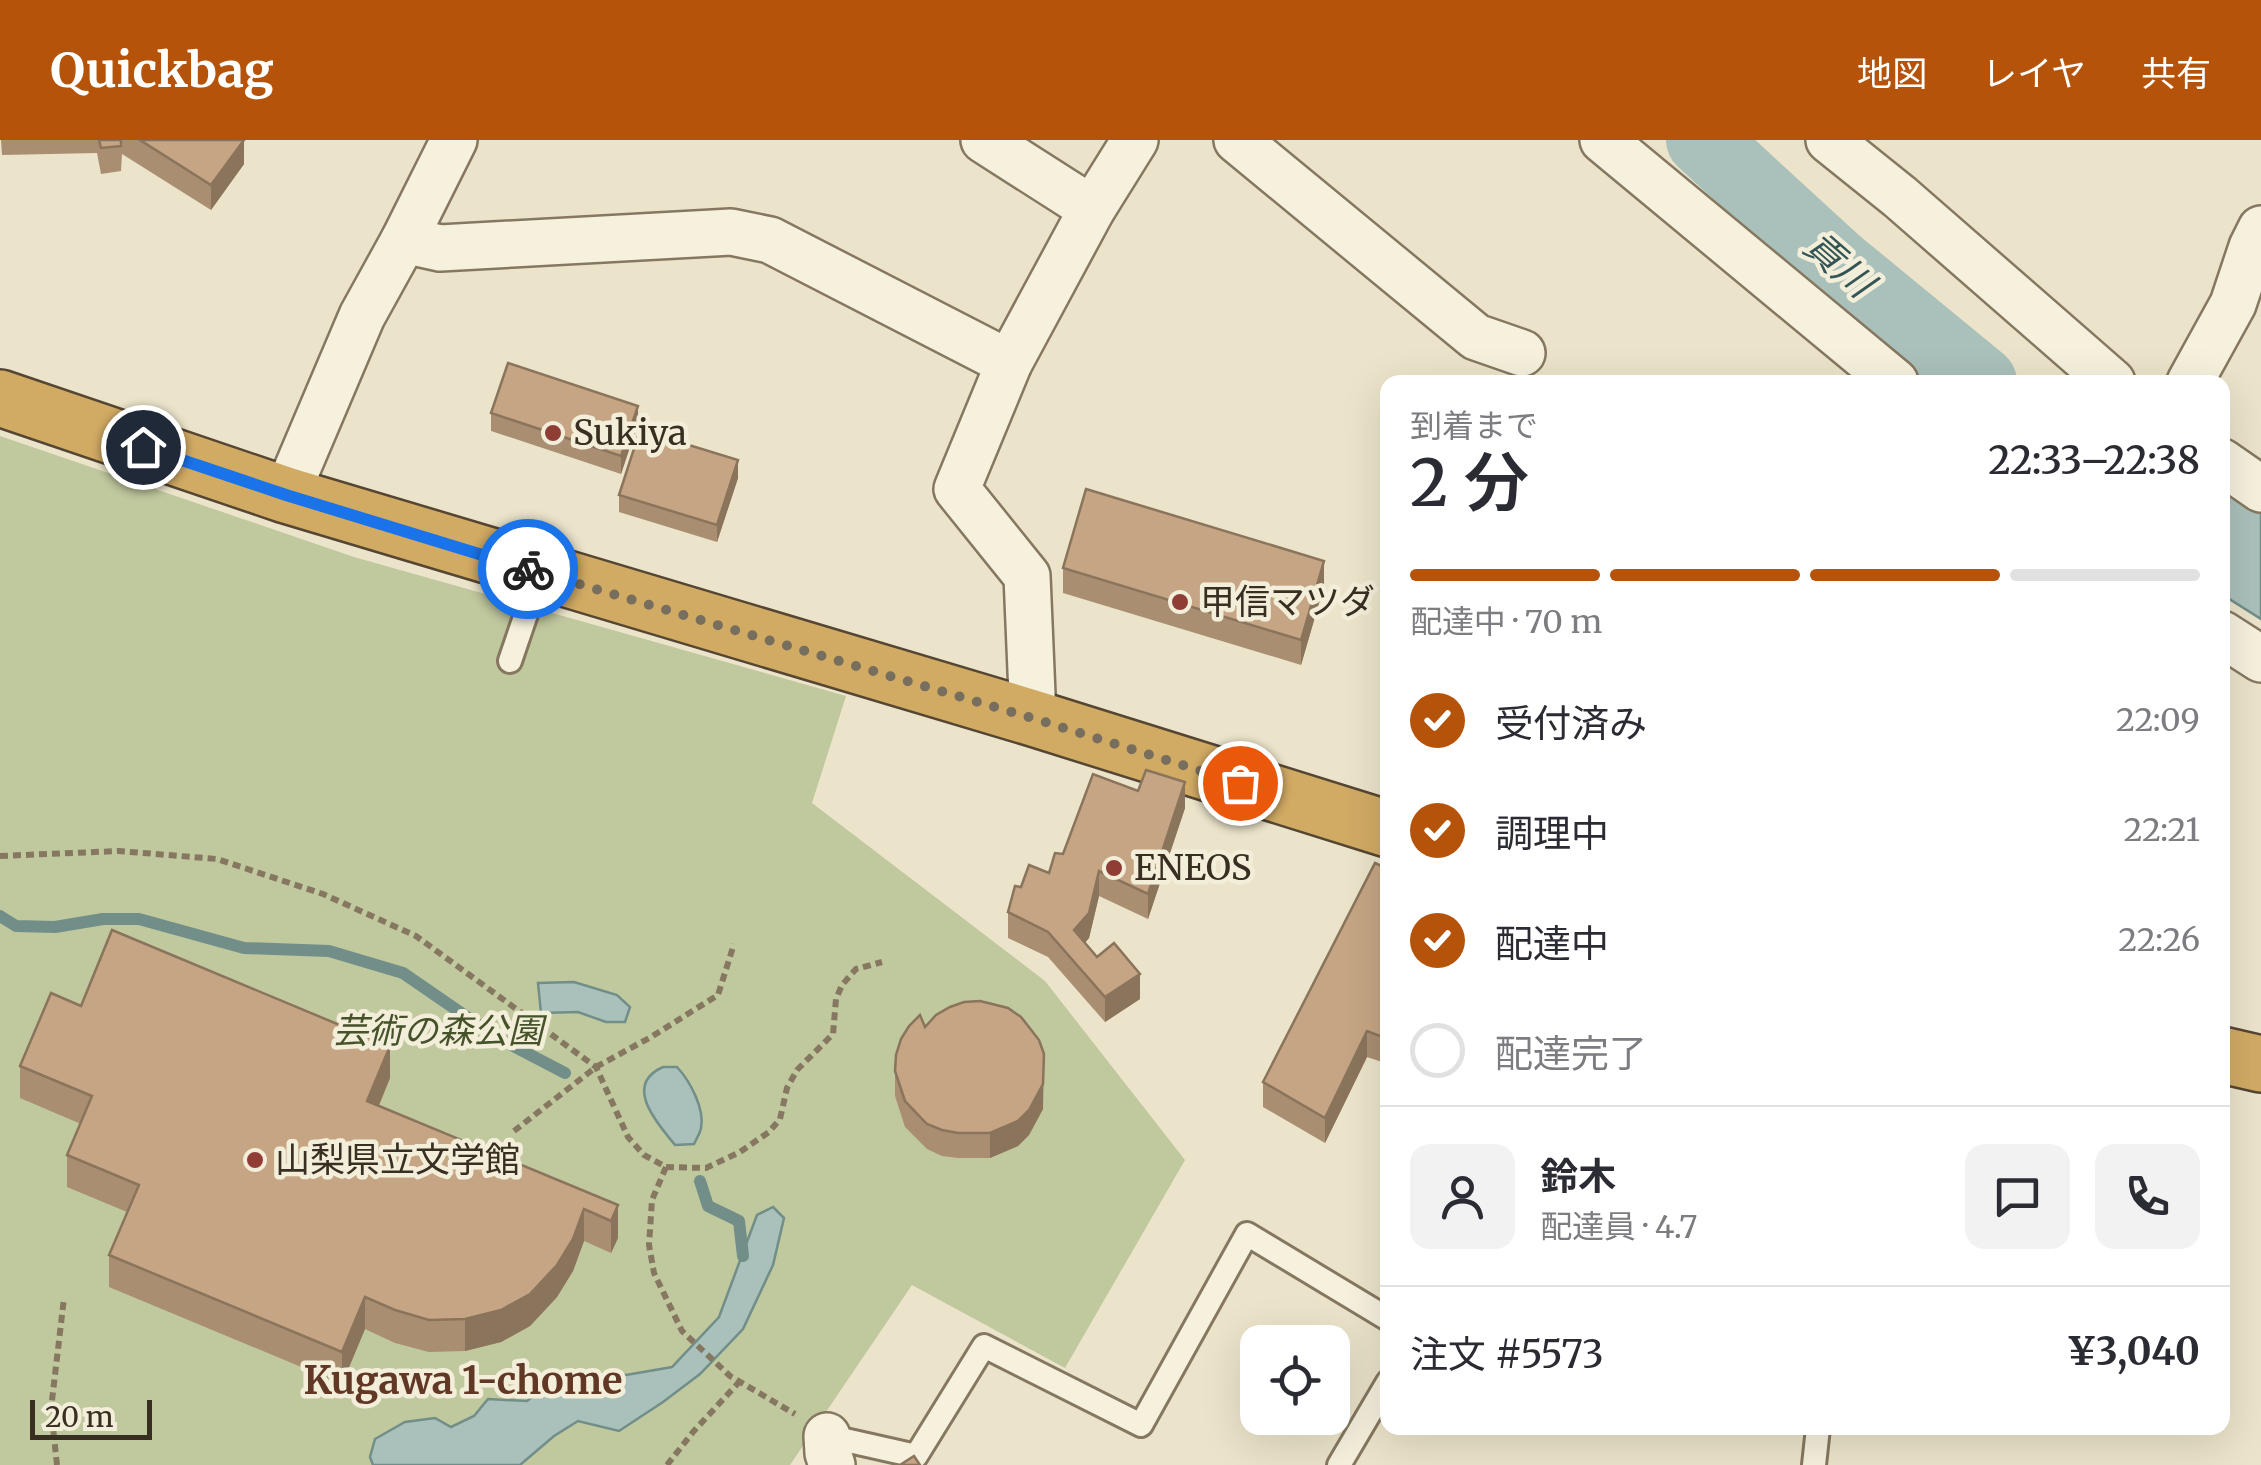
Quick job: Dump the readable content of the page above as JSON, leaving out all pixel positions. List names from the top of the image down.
{
  "districts": ["Kugawa 1-chome"],
  "water": ["貢川"],
  "parks": ["芸術の森公園"],
  "places": [
    "Sukiya",
    "甲信マツダ",
    "ENEOS",
    "山梨県立文学館"
  ],
  "scale_bar": "20 m",
  "page": {
    "header": "Quickbag",
    "nav": ["地図", "レイヤ", "共有"],
    "heading": ["2 分", "到着まで", "22:33–22:38"],
    "panel": [
      "鈴木",
      "配達員 · 4.7",
      "注文 #5573",
      "¥3,040"
    ],
    "bar": "配達中 · 70 m",
    "list": [
      ["受付済み", "22:09"],
      ["調理中", "22:21"],
      ["配達中", "22:26"],
      "配達完了"
    ],
    "scale": "20 m"
  }
}
